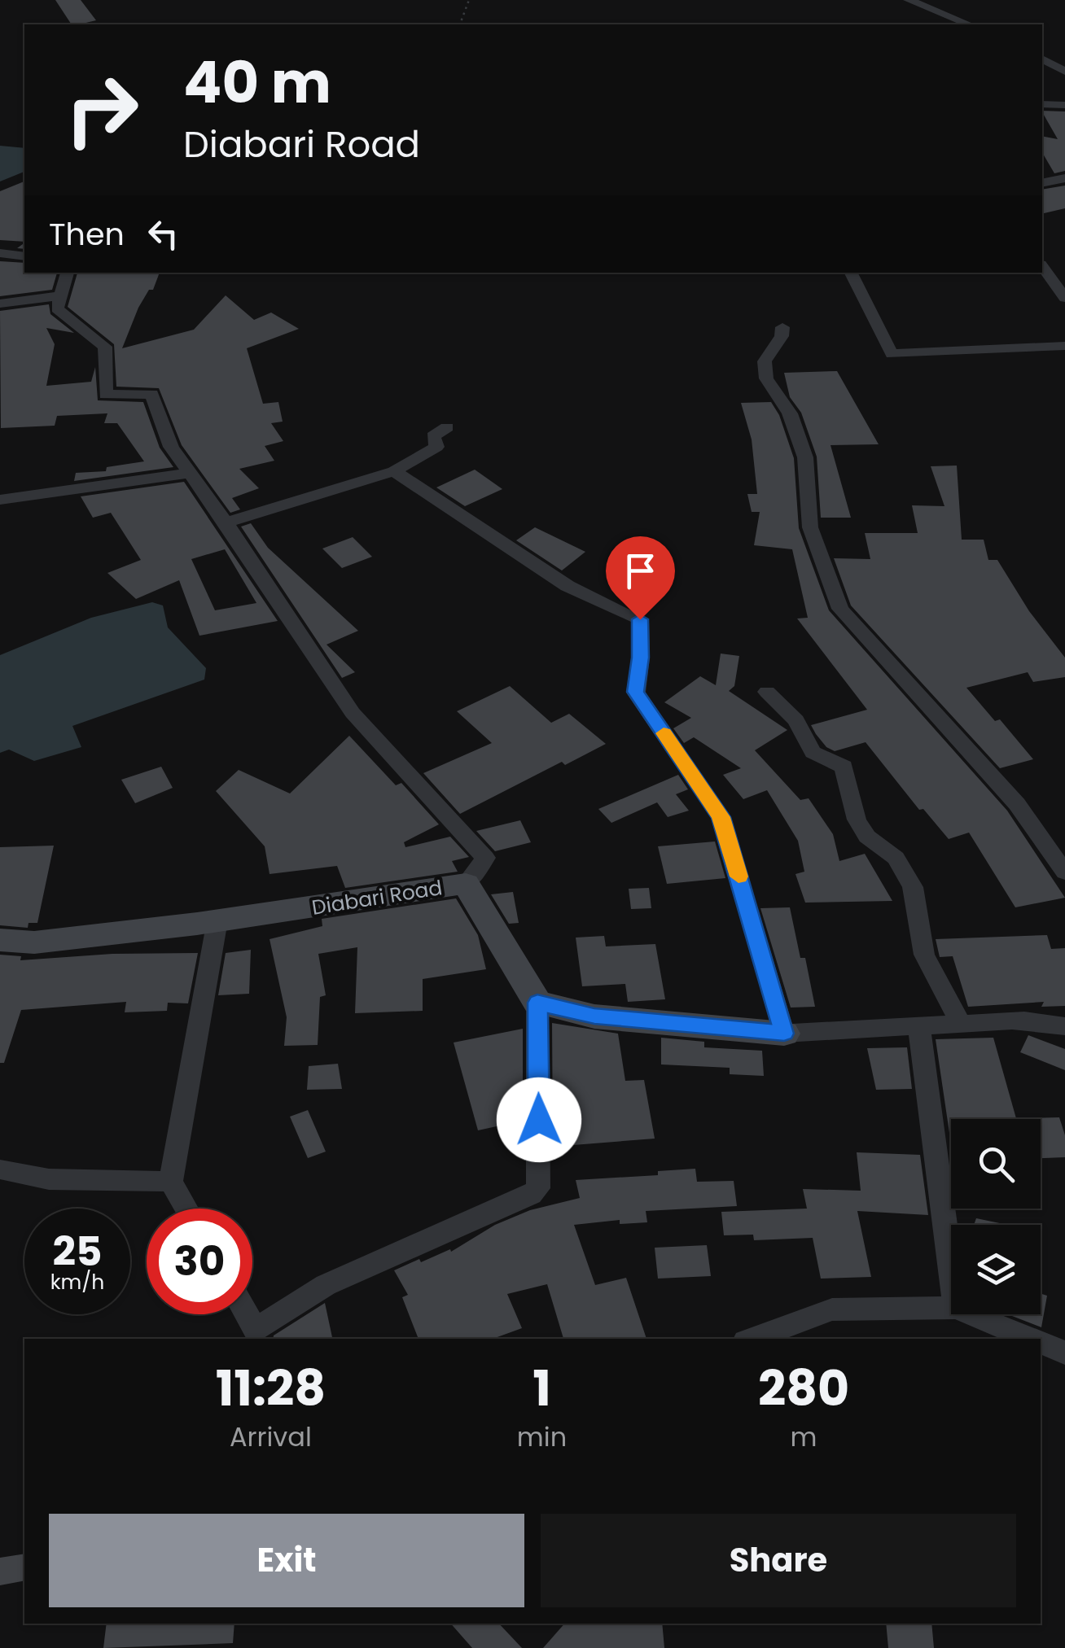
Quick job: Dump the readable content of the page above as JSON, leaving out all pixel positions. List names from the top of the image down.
{
  "streets": {
    "street": ["Diabari Road"]
  },
  "page": {
    "turn": ["40 m", "Diabari Road"],
    "then": "Then",
    "speed": "25 km/h",
    "limit": "30",
    "eta": [
      "11:28",
      "Arrival",
      "1",
      "min",
      "280",
      "m"
    ],
    "buttons": ["Exit", "Share"]
  }
}
